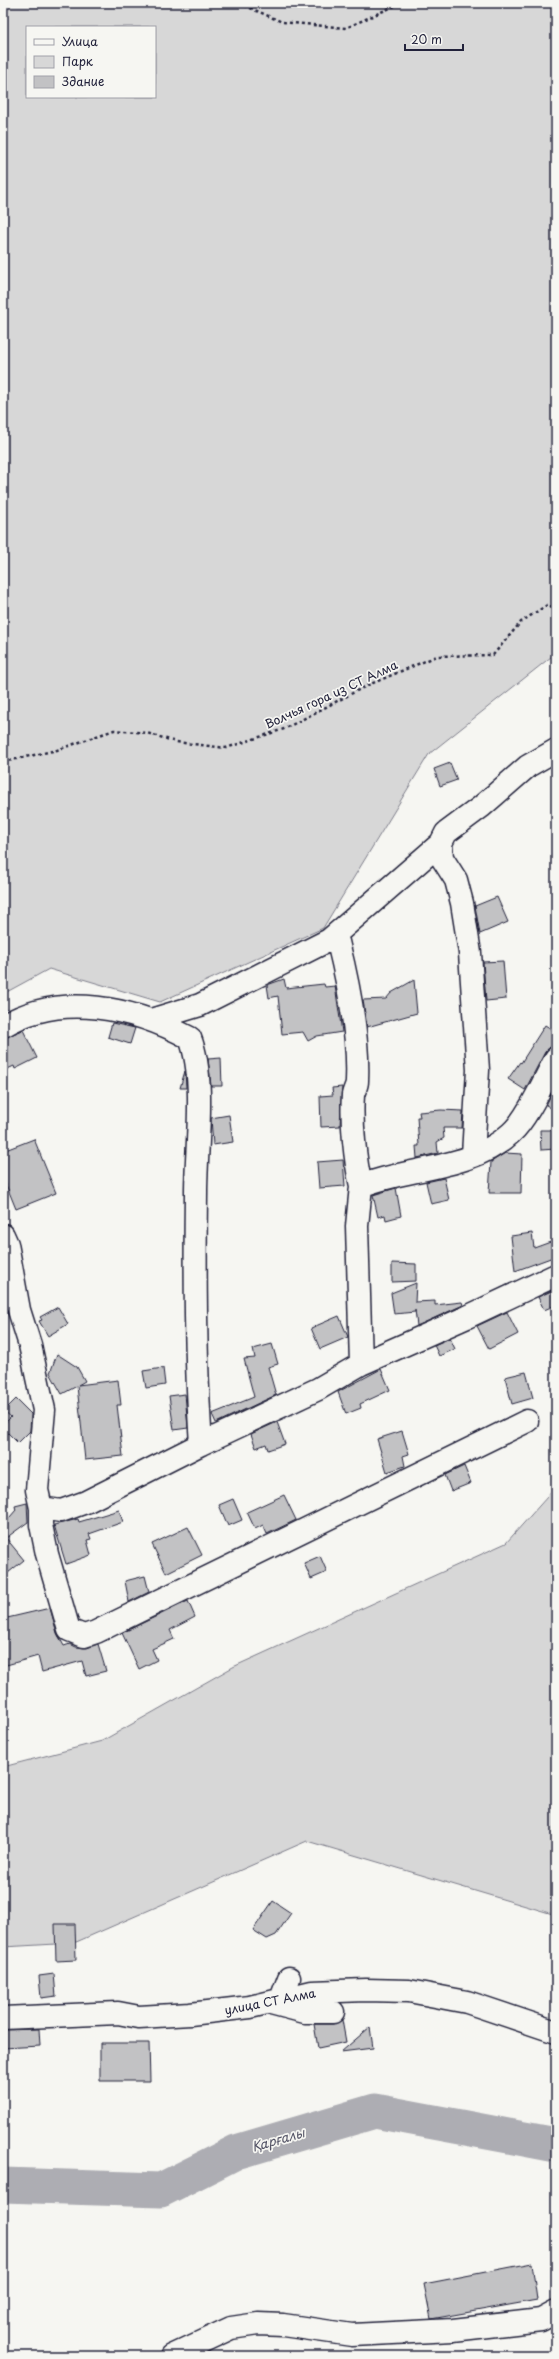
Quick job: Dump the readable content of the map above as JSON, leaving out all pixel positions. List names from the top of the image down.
{
  "streets": {
    "street": ["улица СТ Алма"],
    "path": ["Волчья гора из СТ Алма"]
  },
  "water": ["Қарғалы"],
  "legend": ["Улица", "Парк", "Здание"],
  "scale_bar": "20 m"
}
